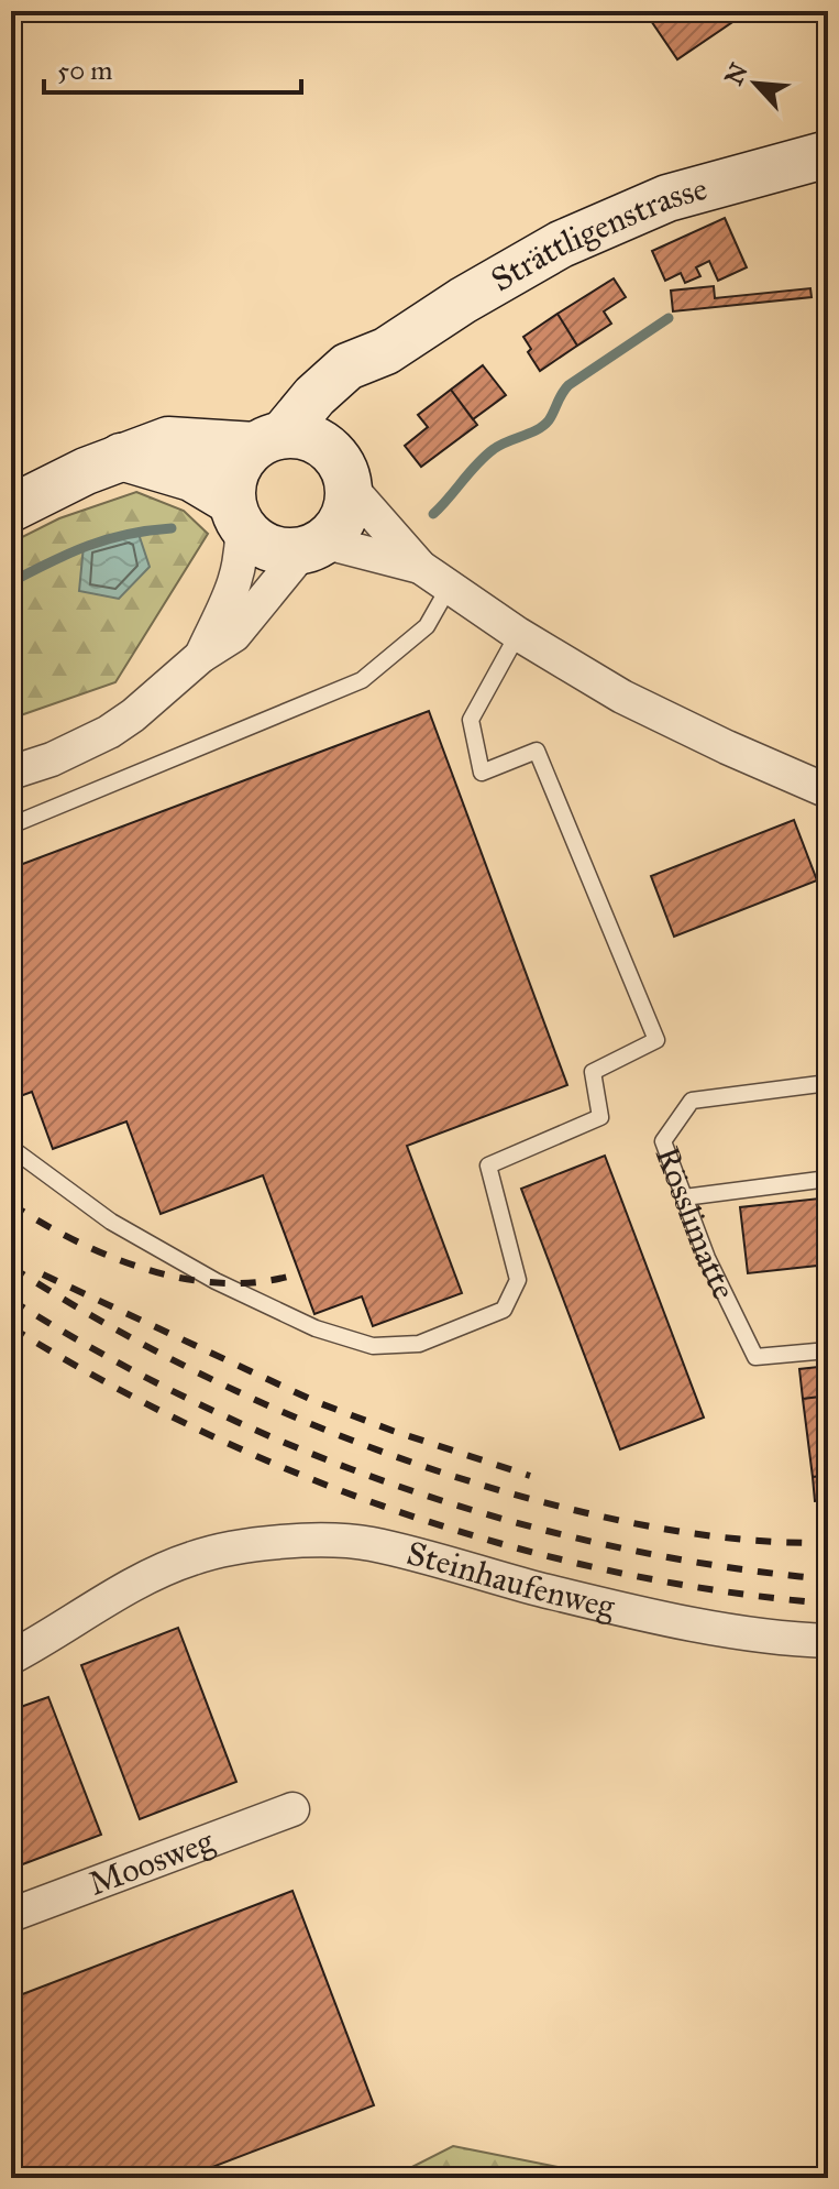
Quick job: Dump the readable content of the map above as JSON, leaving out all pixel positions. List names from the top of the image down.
{
  "streets": {
    "main road": ["Strättligenstrasse"],
    "street": ["Steinhaufenweg", "Moosweg"],
    "lane": ["Rösslimatte"]
  },
  "scale_bar": "50 m",
  "north": "top left"
}
